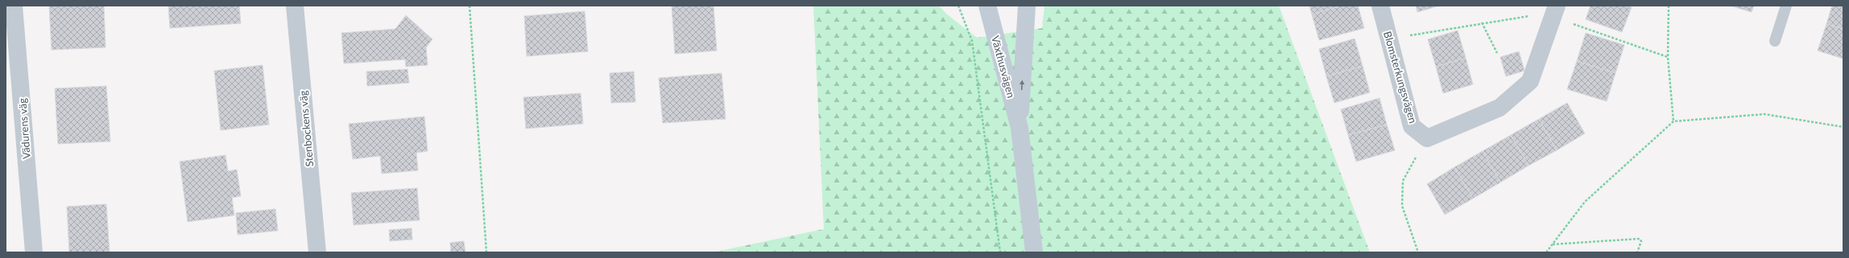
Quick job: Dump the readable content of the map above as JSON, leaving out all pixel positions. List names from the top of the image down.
{
  "streets": {
    "street": [
      "Växthusvägen",
      "Blomsterkungsvägen",
      "Vädurens väg",
      "Stenbockens väg"
    ]
  }
}
